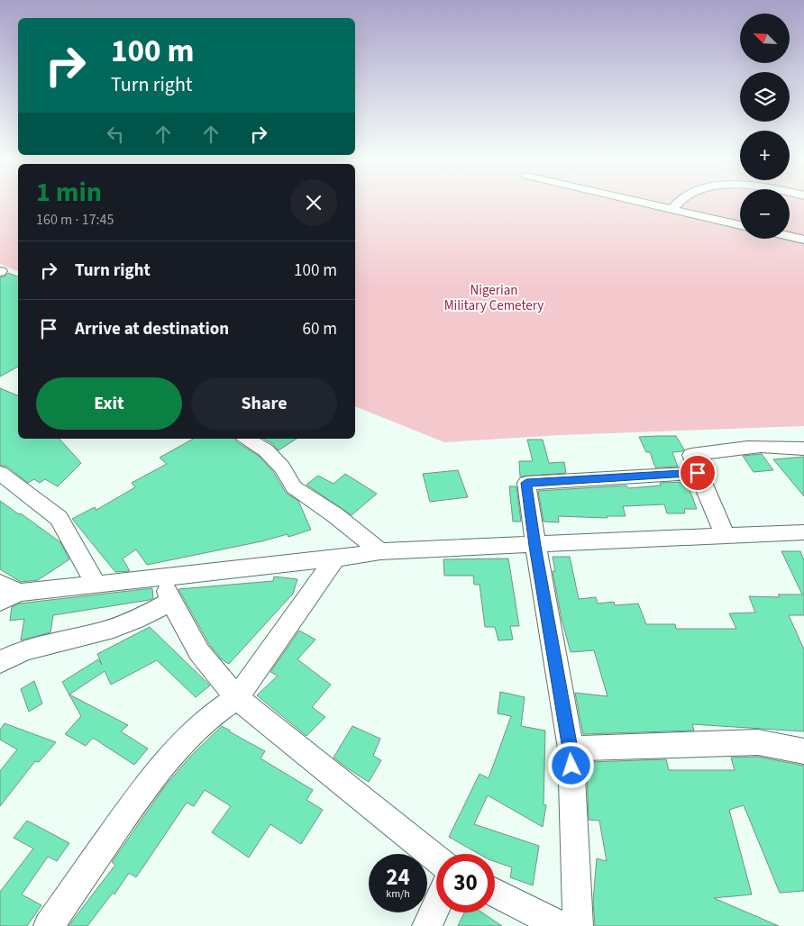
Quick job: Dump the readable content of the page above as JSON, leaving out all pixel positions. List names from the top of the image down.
{
  "parks": ["Nigerian Military Cemetery"],
  "north": "top left",
  "page": {
    "map_buttons": ["+", "−"],
    "turn": ["100 m", "Turn right"],
    "heading": ["1 min", "160 m · 17:45"],
    "list": [
      {
        "name": "Turn right",
        "value": "100 m"
      },
      {
        "name": "Arrive at destination",
        "value": "60 m"
      }
    ],
    "buttons": ["Exit", "Share"],
    "speed": "24 km/h",
    "limit": "30"
  }
}
